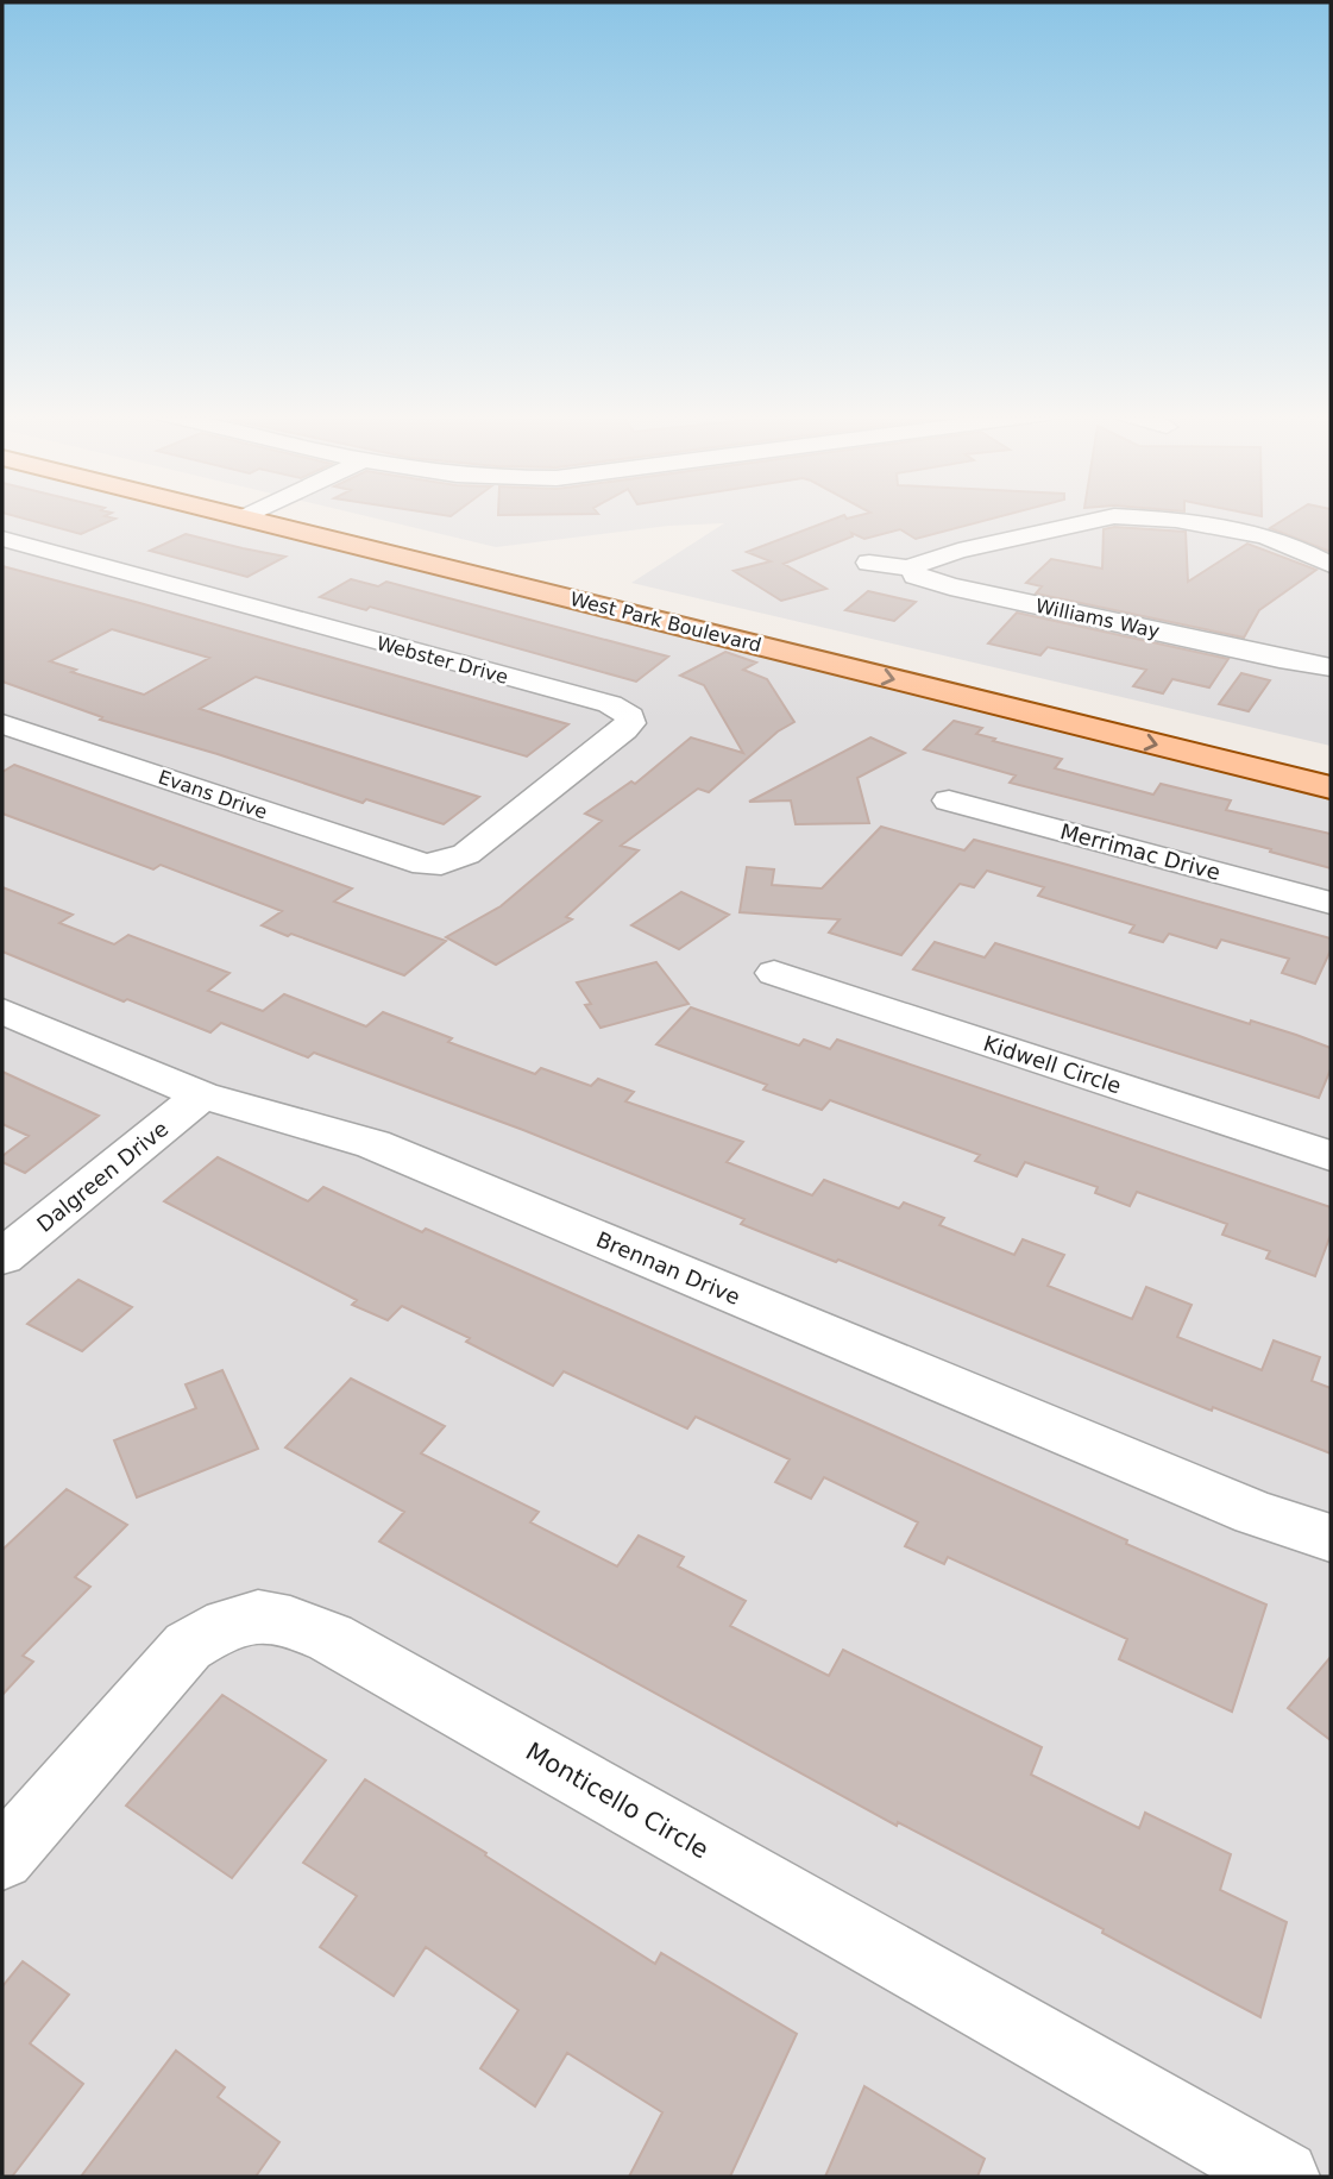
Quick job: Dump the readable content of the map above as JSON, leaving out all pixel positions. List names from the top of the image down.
{
  "streets": {
    "main road": ["West Park Boulevard"],
    "street": [
      "Williams Way",
      "Webster Drive",
      "Evans Drive",
      "Merrimac Drive",
      "Kidwell Circle",
      "Dalgreen Drive",
      "Brennan Drive",
      "Monticello Circle"
    ]
  },
  "crossings": [
    ["Webster Drive", "Evans Drive"],
    ["Dalgreen Drive", "Brennan Drive"]
  ]
}
